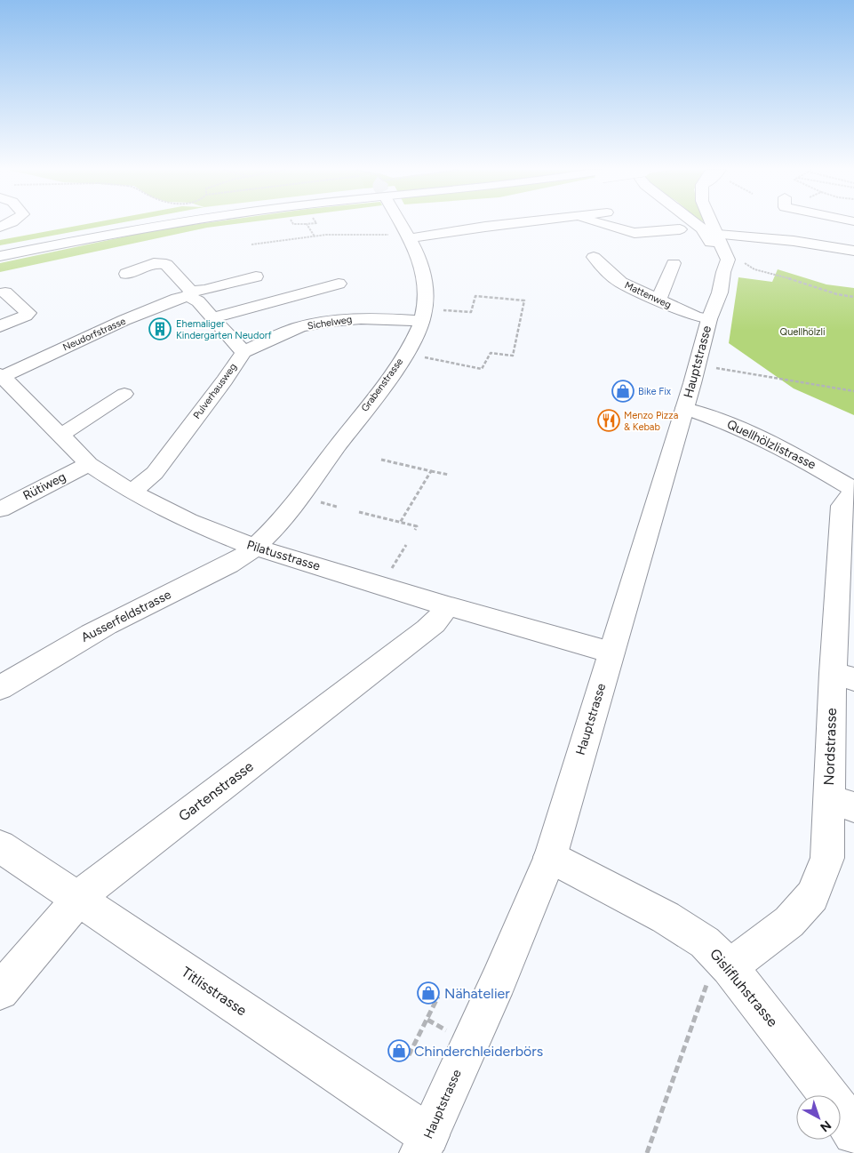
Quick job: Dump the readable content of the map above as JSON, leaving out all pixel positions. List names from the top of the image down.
{
  "streets": {
    "main road": [
      "Mattenweg",
      "Sichelweg",
      "Neudorfstrasse",
      "Hauptstrasse",
      "Grabenstrasse",
      "Pulverhausweg",
      "Quellhölzlistrasse",
      "Rütiweg",
      "Pilatusstrasse",
      "Ausserfeldstrasse",
      "Nordstrasse",
      "Gartenstrasse",
      "Gislifluhstrasse",
      "Titlisstrasse"
    ]
  },
  "crossings": [
    ["Mattenweg", "Hauptstrasse"],
    ["Sichelweg", "Grabenstrasse"],
    ["Sichelweg", "Pulverhausweg"],
    ["Neudorfstrasse", "Pulverhausweg"],
    ["Neudorfstrasse", "Pilatusstrasse"],
    ["Hauptstrasse", "Quellhölzlistrasse"],
    ["Hauptstrasse", "Pilatusstrasse"],
    ["Hauptstrasse", "Gislifluhstrasse"],
    ["Hauptstrasse", "Titlisstrasse"],
    ["Grabenstrasse", "Pilatusstrasse"],
    ["Grabenstrasse", "Ausserfeldstrasse"],
    ["Pulverhausweg", "Pilatusstrasse"],
    ["Quellhölzlistrasse", "Nordstrasse"],
    ["Rütiweg", "Pilatusstrasse"],
    ["Pilatusstrasse", "Ausserfeldstrasse"],
    ["Pilatusstrasse", "Gartenstrasse"],
    ["Nordstrasse", "Gislifluhstrasse"],
    ["Gartenstrasse", "Titlisstrasse"]
  ],
  "parks": ["Quellhölzli"],
  "places": {
    "building": ["Ehemaliger Kindergarten Neudorf"],
    "shop": ["Bike Fix", "Nähatelier", "Chinderchleiderbörs"],
    "restaurant": ["Menzo Pizza & Kebab"]
  },
  "north": "bottom right"
}
